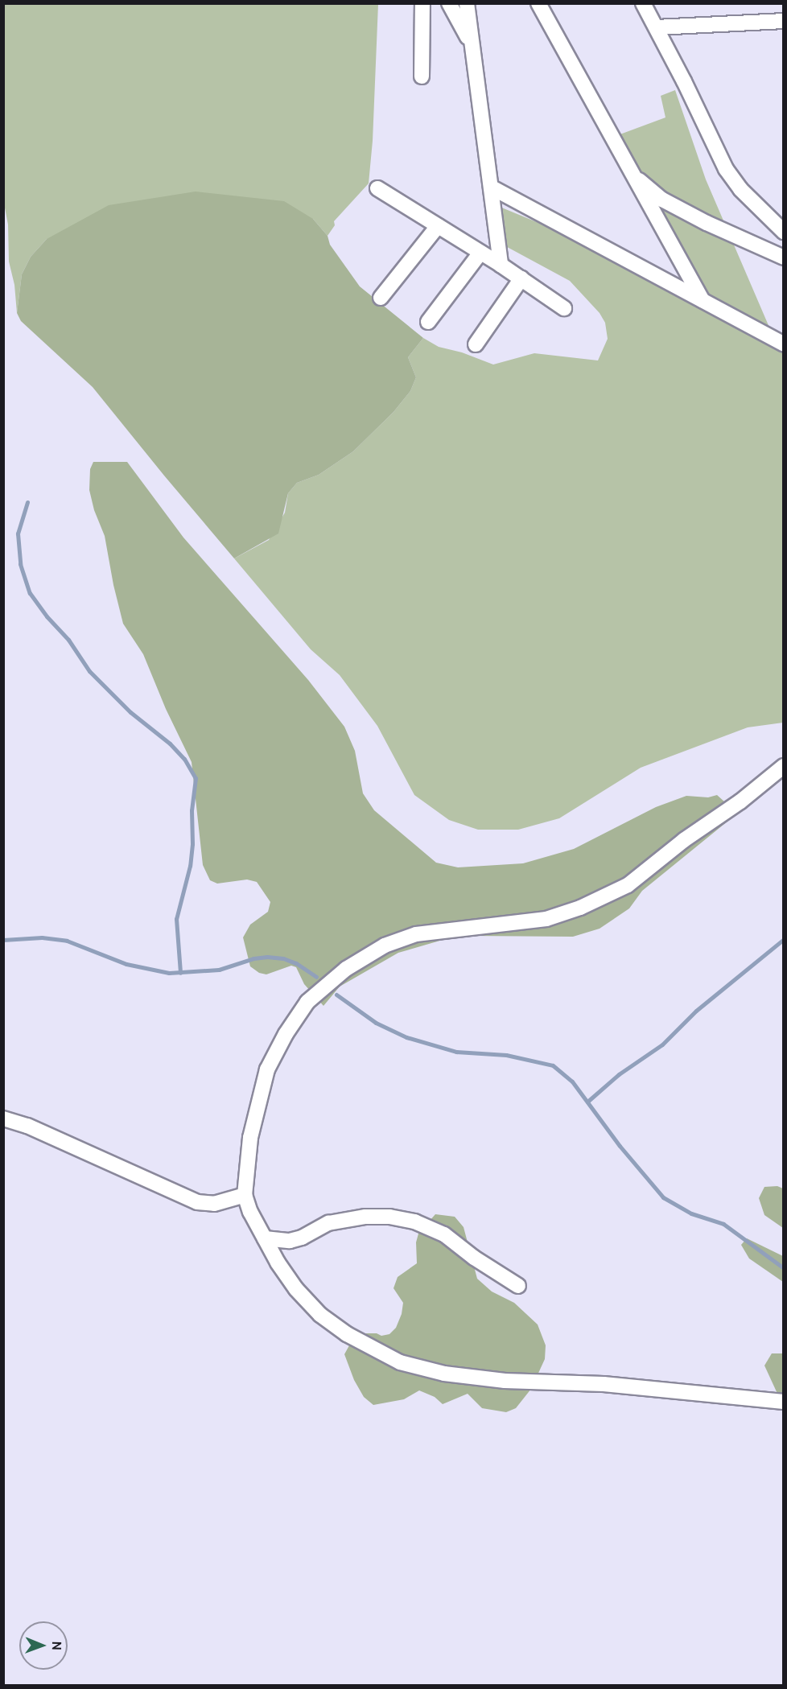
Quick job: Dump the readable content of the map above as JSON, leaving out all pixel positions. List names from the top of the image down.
{
  "north": "right"
}
